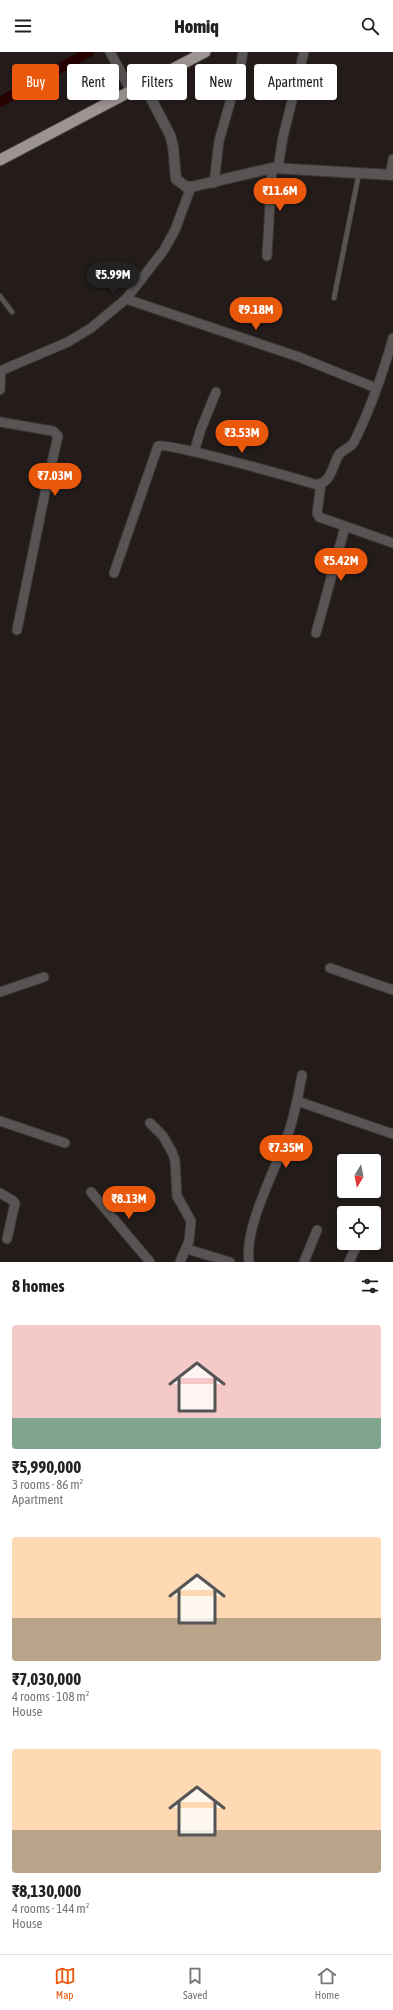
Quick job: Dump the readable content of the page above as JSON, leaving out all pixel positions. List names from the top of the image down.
{
  "north": "bottom",
  "page": {
    "header": "Homiq",
    "chip": [
      "Buy",
      "Rent",
      "Filters",
      "New",
      "Apartment"
    ],
    "price": [
      "₹11.6M",
      "₹5.99M",
      "₹9.18M",
      "₹3.53M",
      "₹7.03M",
      "₹5.42M",
      "₹7.35M",
      "₹8.13M"
    ],
    "heading": "8 homes",
    "list": [
      {
        "name": "₹5,990,000",
        "note": "3 rooms · 86 m² · Apartment"
      },
      {
        "name": "₹7,030,000",
        "note": "4 rooms · 108 m² · House"
      },
      {
        "name": "₹8,130,000",
        "note": "4 rooms · 144 m² · House"
      }
    ],
    "tabs": ["Map", "Saved", "Home"]
  }
}
